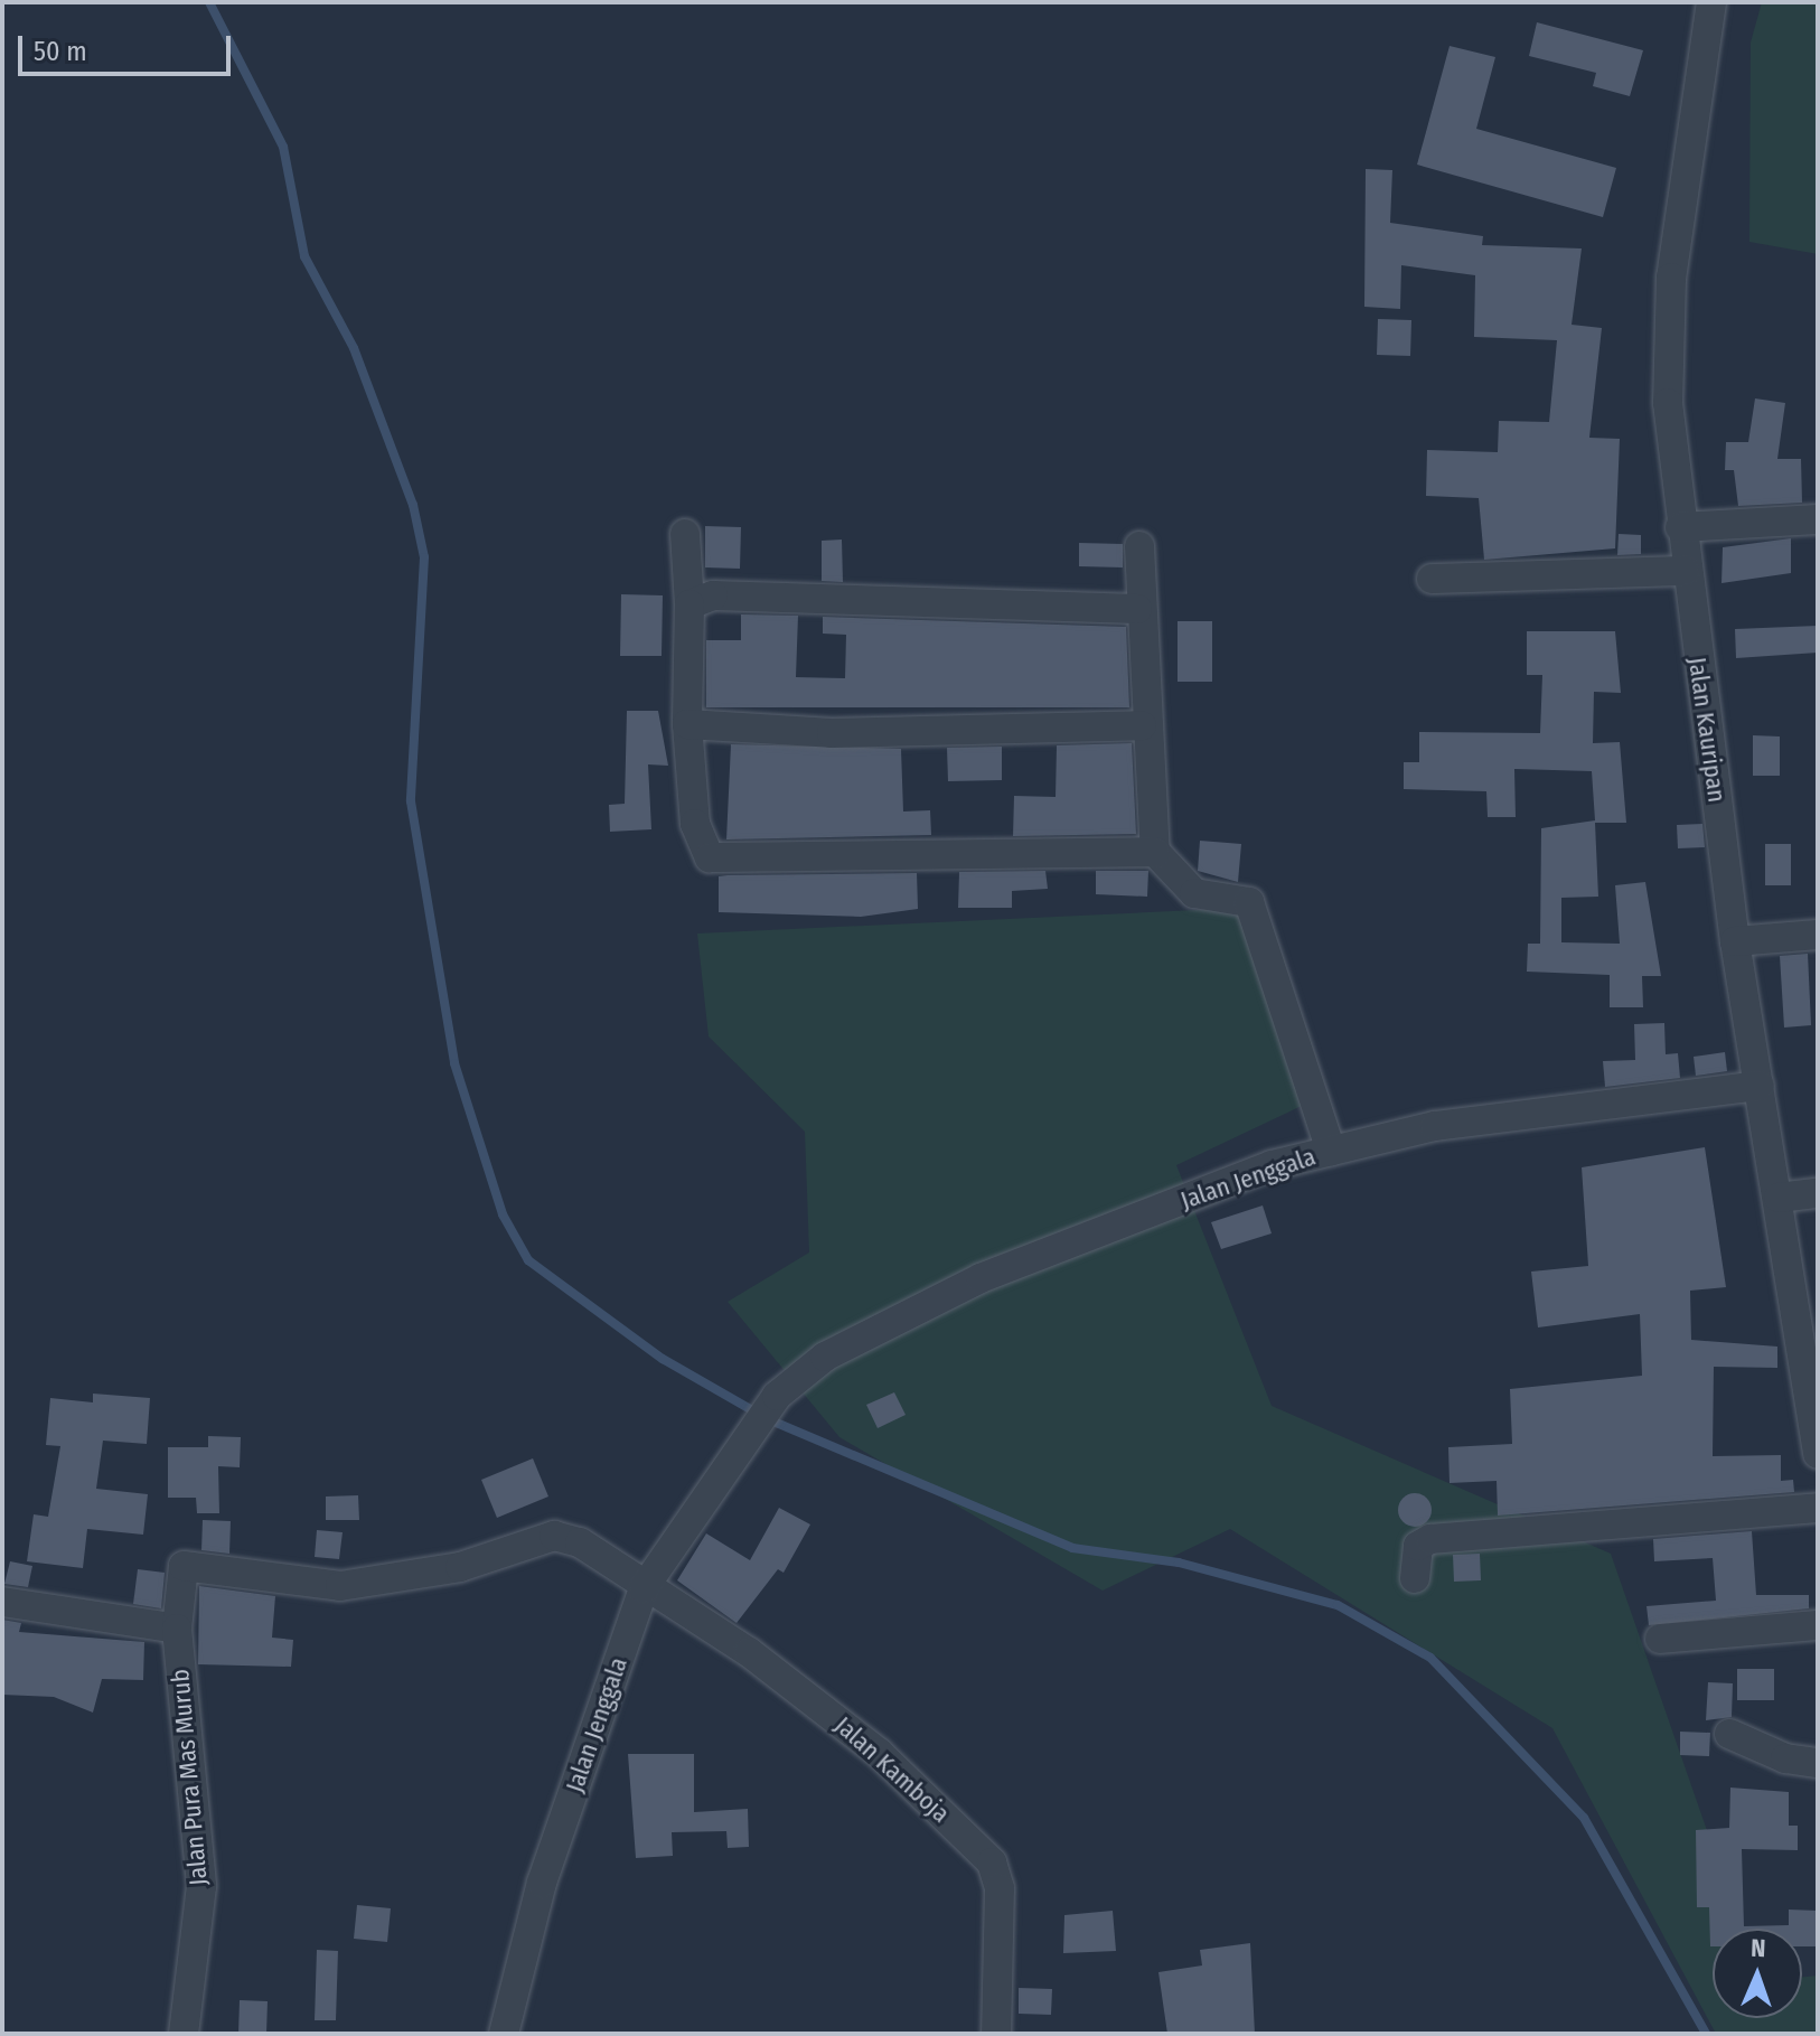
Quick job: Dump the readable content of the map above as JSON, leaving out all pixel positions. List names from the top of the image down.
{
  "streets": {
    "street": [
      "Jalan Kauripan",
      "Jalan Jenggala",
      "Jalan Kamboja",
      "Jalan Pura Mas Murub"
    ]
  },
  "crossings": [
    ["Jalan Kauripan", "Jalan Jenggala"],
    ["Jalan Jenggala", "Jalan Kamboja"],
    ["Jalan Kamboja", "Jalan Pura Mas Murub"]
  ],
  "scale_bar": "50 m",
  "north": "top"
}
